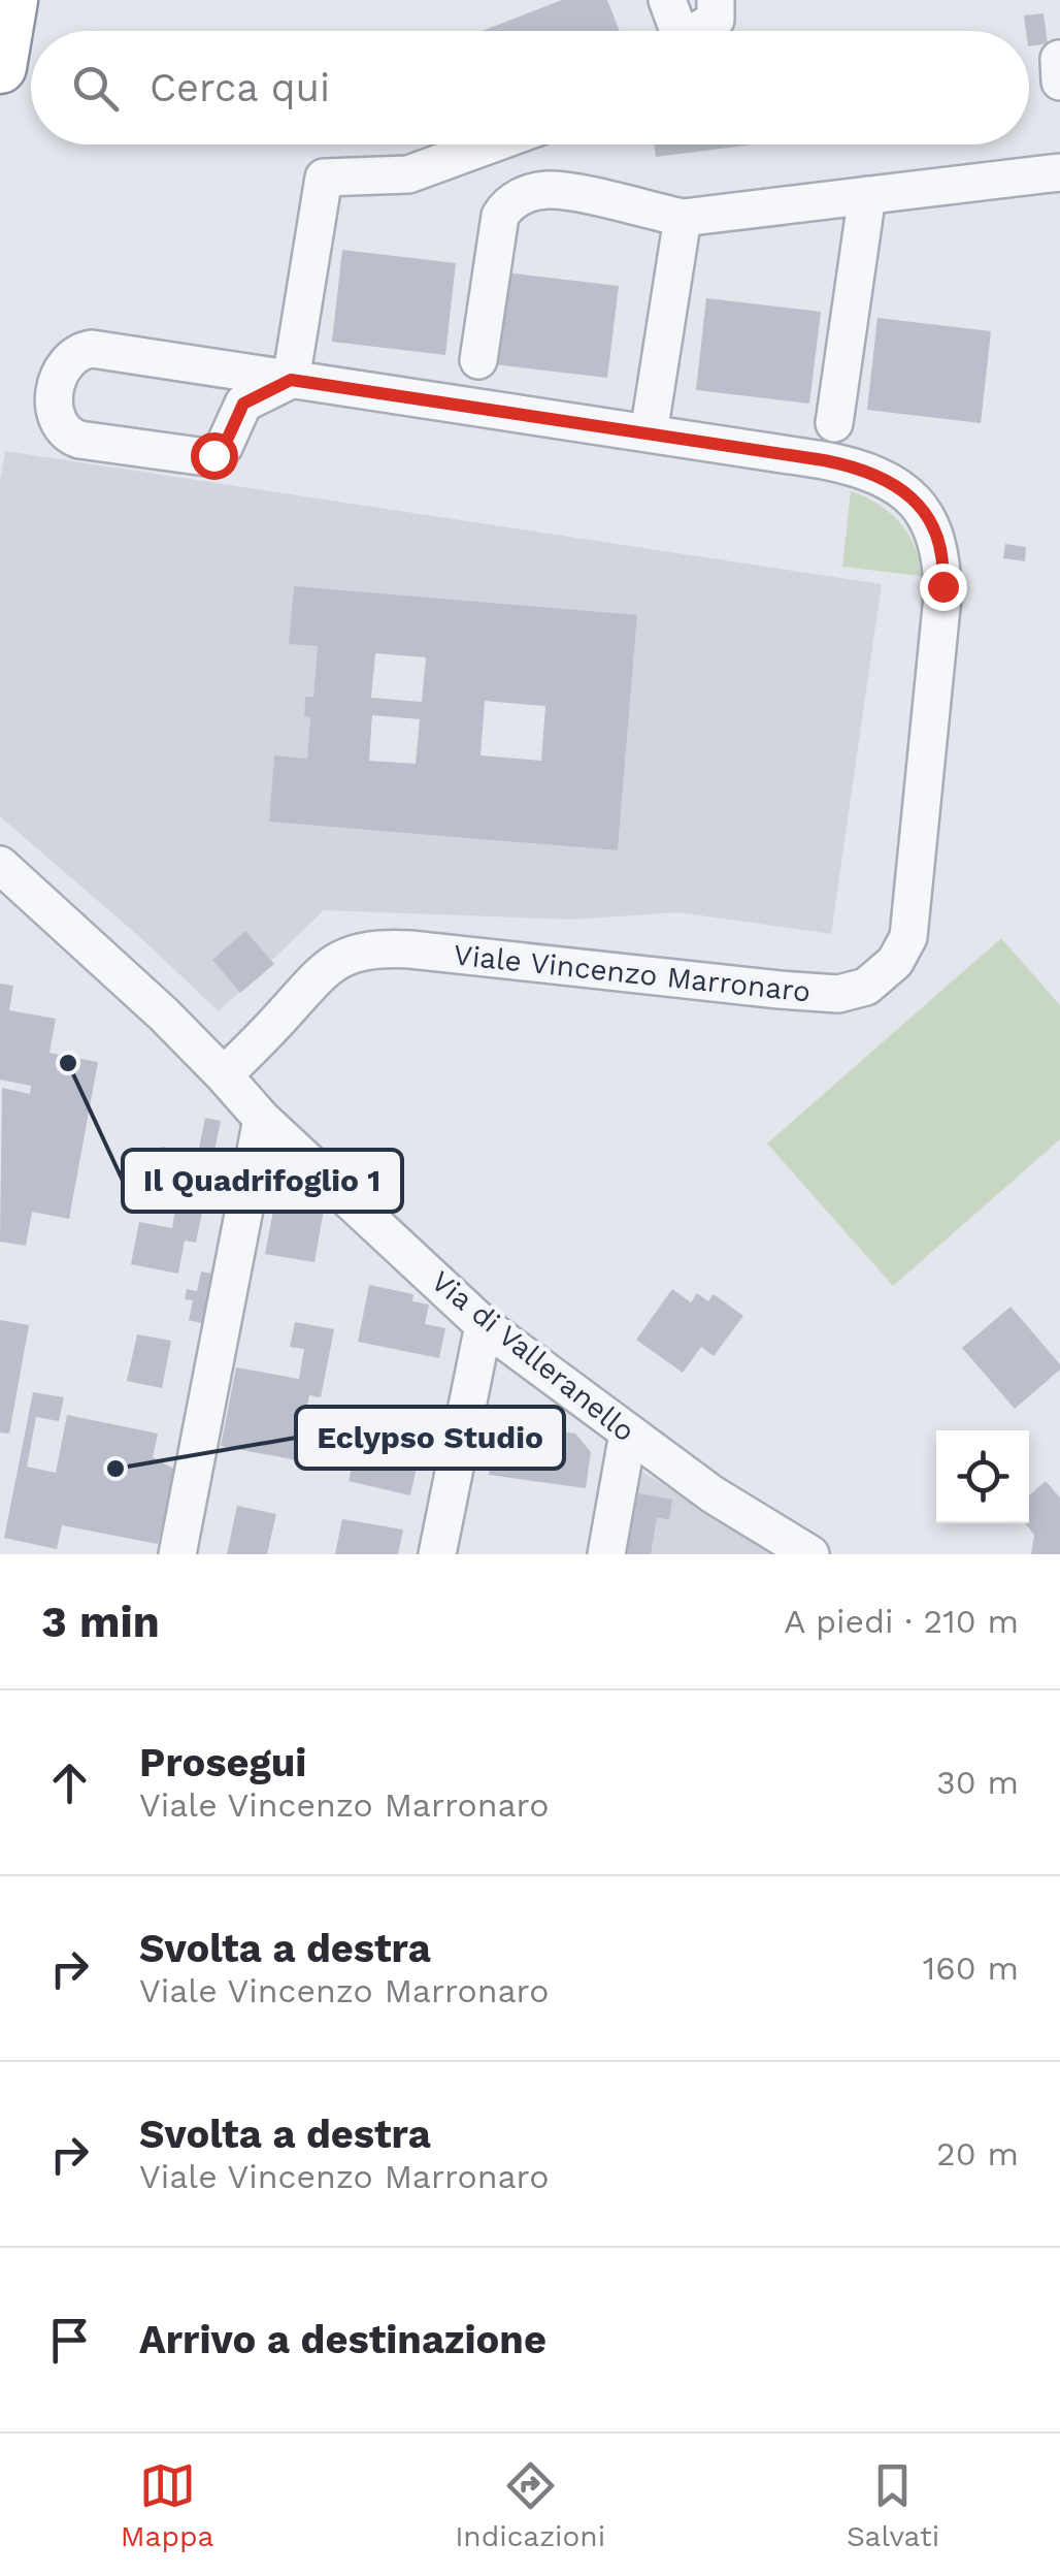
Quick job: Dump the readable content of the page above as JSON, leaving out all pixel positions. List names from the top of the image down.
{
  "streets": {
    "street": ["Viale Vincenzo Marronaro", "Via di Valleranello"]
  },
  "crossings": [
    ["Viale Vincenzo Marronaro", "Via di Valleranello"]
  ],
  "places": ["Il Quadrifoglio 1", "Eclypso Studio"],
  "page": {
    "search": "Cerca qui",
    "heading": ["3 min", "A piedi · 210 m"],
    "list": [
      ["Prosegui", "Viale Vincenzo Marronaro", "30 m"],
      ["Svolta a destra", "Viale Vincenzo Marronaro", "160 m"],
      ["Svolta a destra", "Viale Vincenzo Marronaro", "20 m"],
      "Arrivo a destinazione"
    ],
    "nav": ["Mappa", "Indicazioni", "Salvati"]
  }
}
